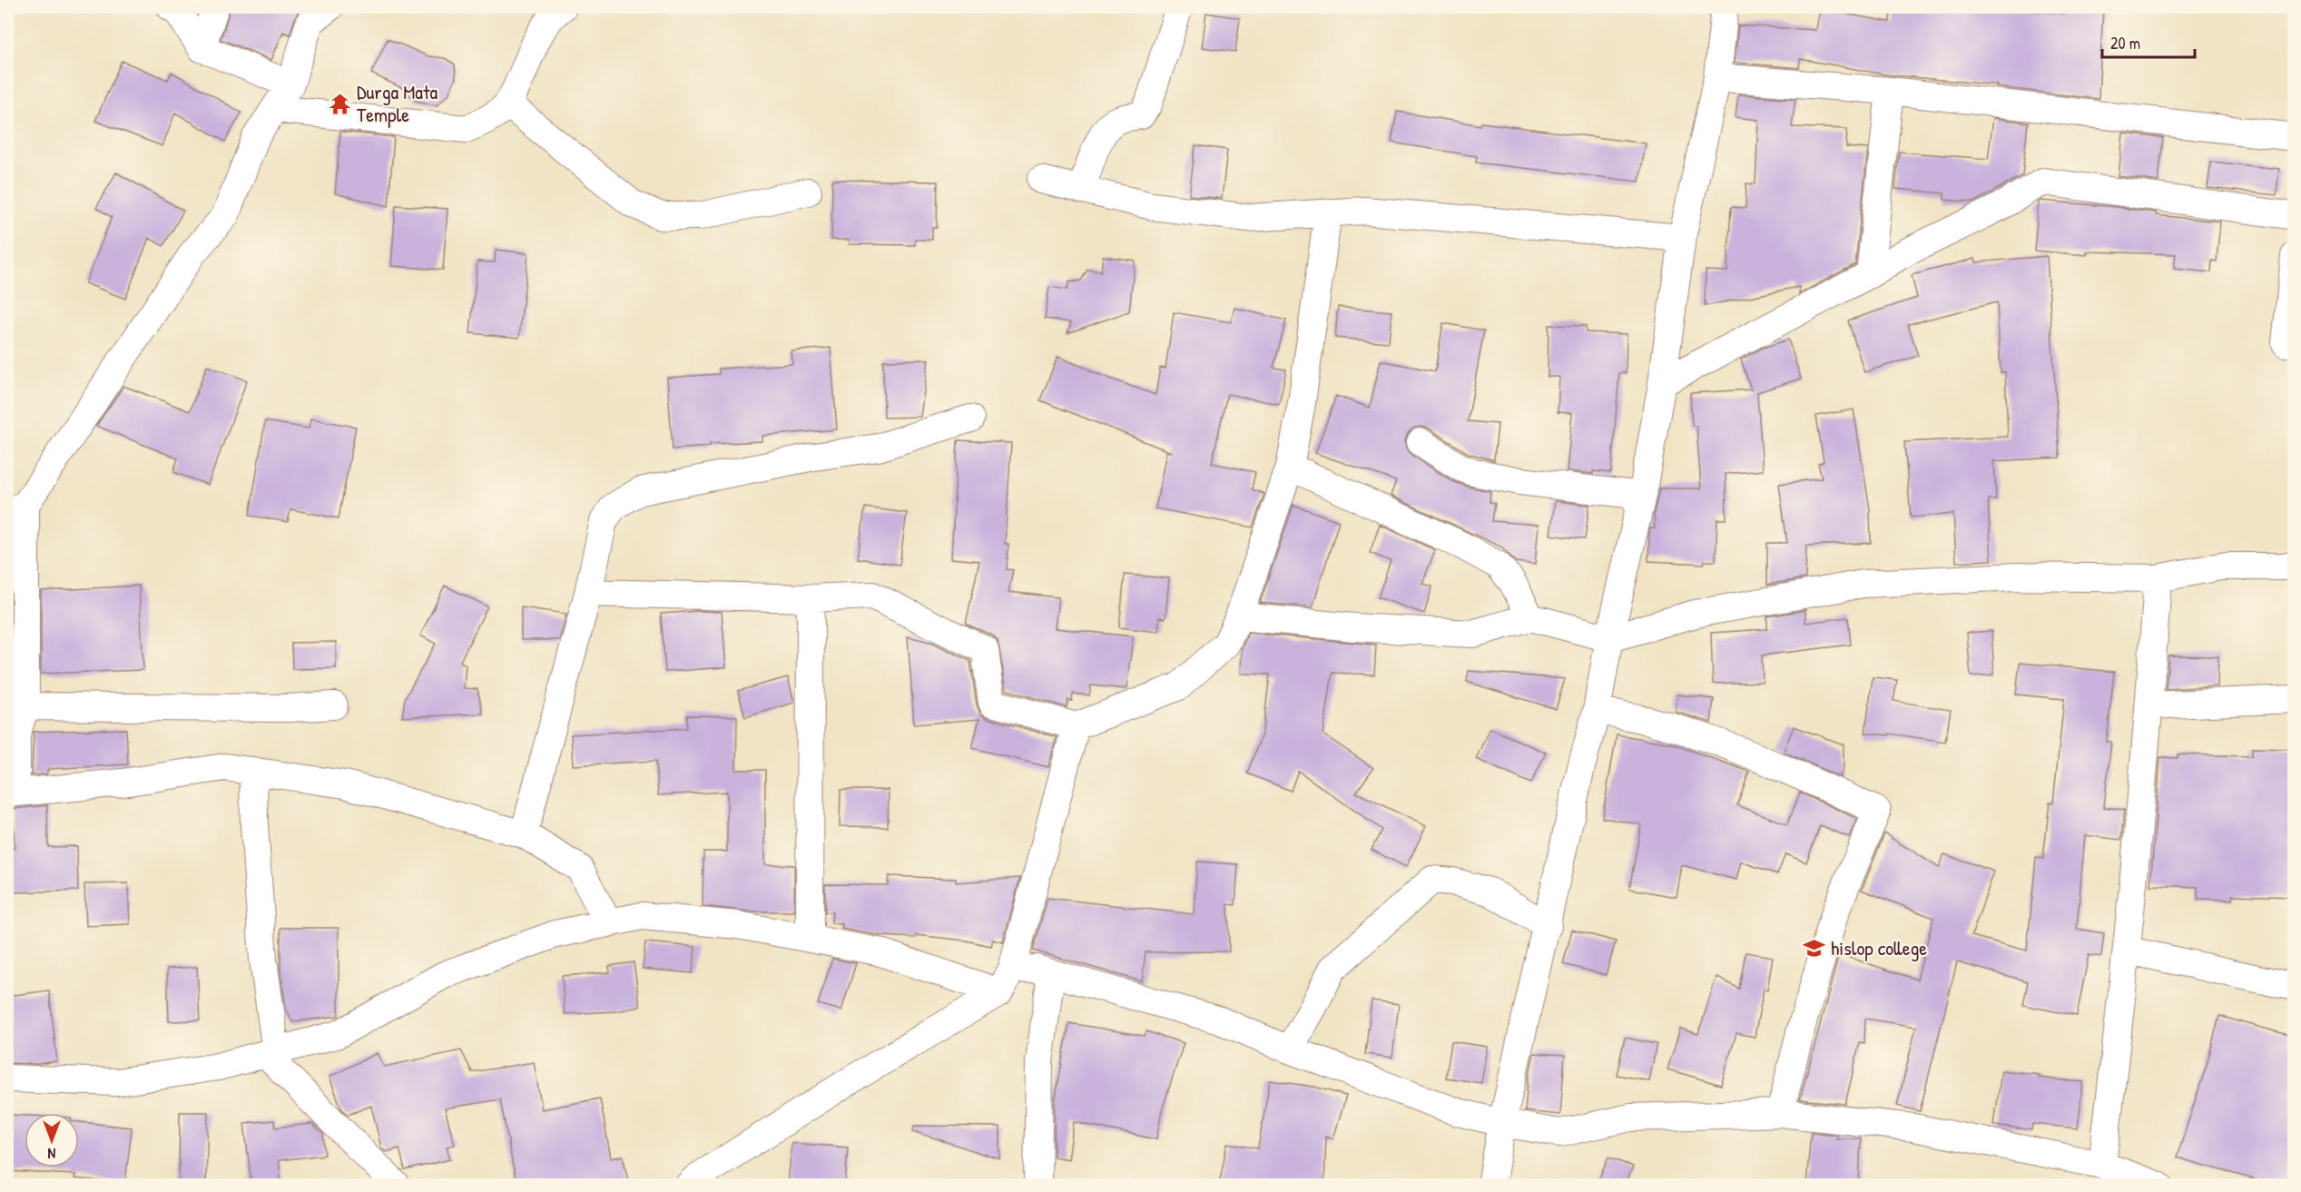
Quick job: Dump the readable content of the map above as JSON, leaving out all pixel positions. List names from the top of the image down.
{
  "places": {
    "temple": ["Durga Mata Temple"],
    "school or university": ["hislop college"]
  },
  "scale_bar": "20 m",
  "north": "bottom"
}
